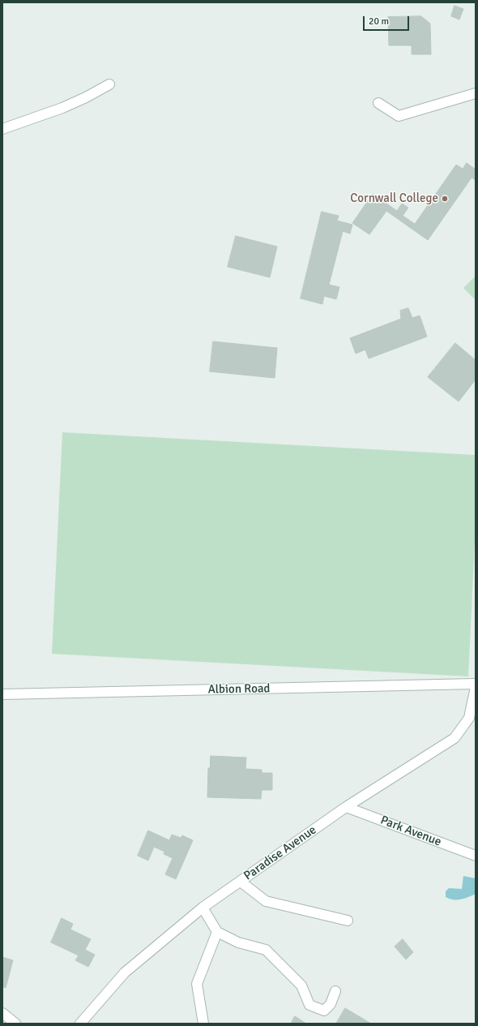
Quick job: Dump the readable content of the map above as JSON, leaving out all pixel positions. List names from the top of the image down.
{
  "streets": {
    "street": ["Albion Road", "Park Avenue", "Paradise Avenue"]
  },
  "crossings": [
    ["Park Avenue", "Paradise Avenue"]
  ],
  "places": ["Cornwall College"],
  "scale_bar": "20 m"
}
